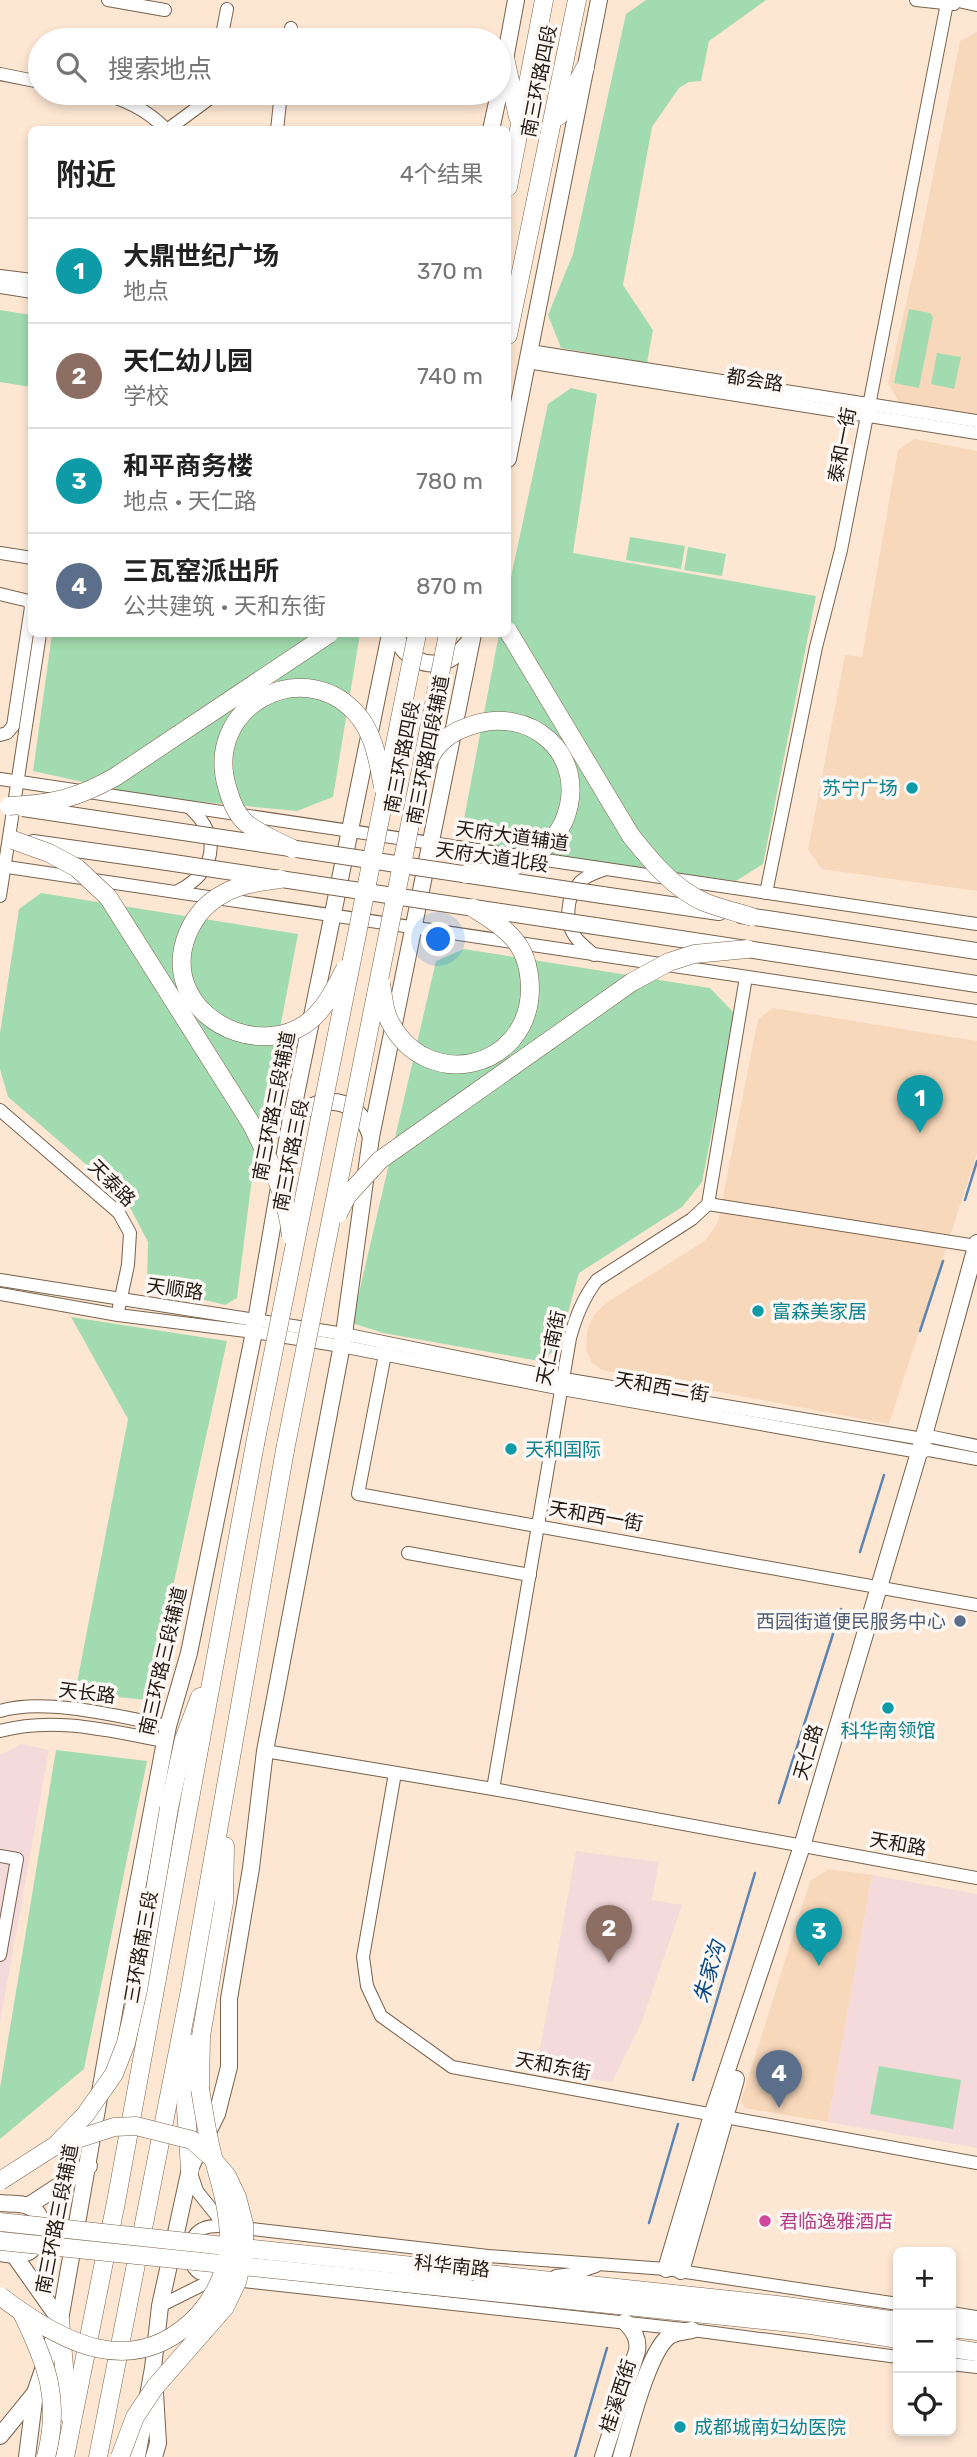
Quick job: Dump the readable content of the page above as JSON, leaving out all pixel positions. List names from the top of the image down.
{
  "streets": {
    "highway": [
      "南三环路四段",
      "南三环路三段",
      "三环路南三段",
      "科华南路"
    ],
    "main road": [
      "南三环路四段辅道",
      "天府大道北段",
      "南三环路三段辅道",
      "天仁路",
      "桂溪西街"
    ],
    "street": [
      "都会路",
      "泰和一街",
      "天府大道辅道",
      "天泰路",
      "天顺路",
      "天仁南街",
      "天和西二街",
      "天和西一街",
      "天长路",
      "天和路",
      "天和东街"
    ]
  },
  "crossings": [
    ["南三环路四段", "南三环路三段"],
    ["都会路", "泰和一街"],
    ["泰和一街", "天府大道辅道"],
    ["南三环路四段辅道", "天府大道辅道"],
    ["天府大道辅道", "南三环路三段辅道"],
    ["南三环路三段辅道", "天顺路"],
    ["南三环路三段辅道", "天长路"],
    ["南三环路三段", "三环路南三段"],
    ["天泰路", "天顺路"],
    ["天顺路", "天和西二街"],
    ["天仁南街", "天和西二街"],
    ["天仁南街", "天和西一街"],
    ["天仁南街", "天和路"],
    ["天和西二街", "天和西一街"],
    ["天和西二街", "天仁路"],
    ["天和西一街", "天仁路"],
    ["天仁路", "天和路"],
    ["天仁路", "天和东街"],
    ["天和路", "天和东街"]
  ],
  "water": ["朱家沟"],
  "places": [
    "苏宁广场",
    "富森美家居",
    "天和国际",
    "西园街道便民服务中心",
    "科华南领馆",
    "君临逸雅酒店",
    "成都城南妇幼医院"
  ],
  "page": {
    "search": "搜索地点",
    "heading": ["附近", "4个结果"],
    "list": [
      {
        "mark": "1",
        "name": "大鼎世纪广场",
        "note": "地点",
        "value": "370 m"
      },
      {
        "mark": "2",
        "name": "天仁幼儿园",
        "note": "学校",
        "value": "740 m"
      },
      {
        "mark": "3",
        "name": "和平商务楼",
        "note": "地点 · 天仁路",
        "value": "780 m"
      },
      {
        "mark": "4",
        "name": "三瓦窑派出所",
        "note": "公共建筑 · 天和东街",
        "value": "870 m"
      }
    ],
    "pins": [
      "1",
      "2",
      "3",
      "4"
    ],
    "map_buttons": ["+", "−"]
  }
}
